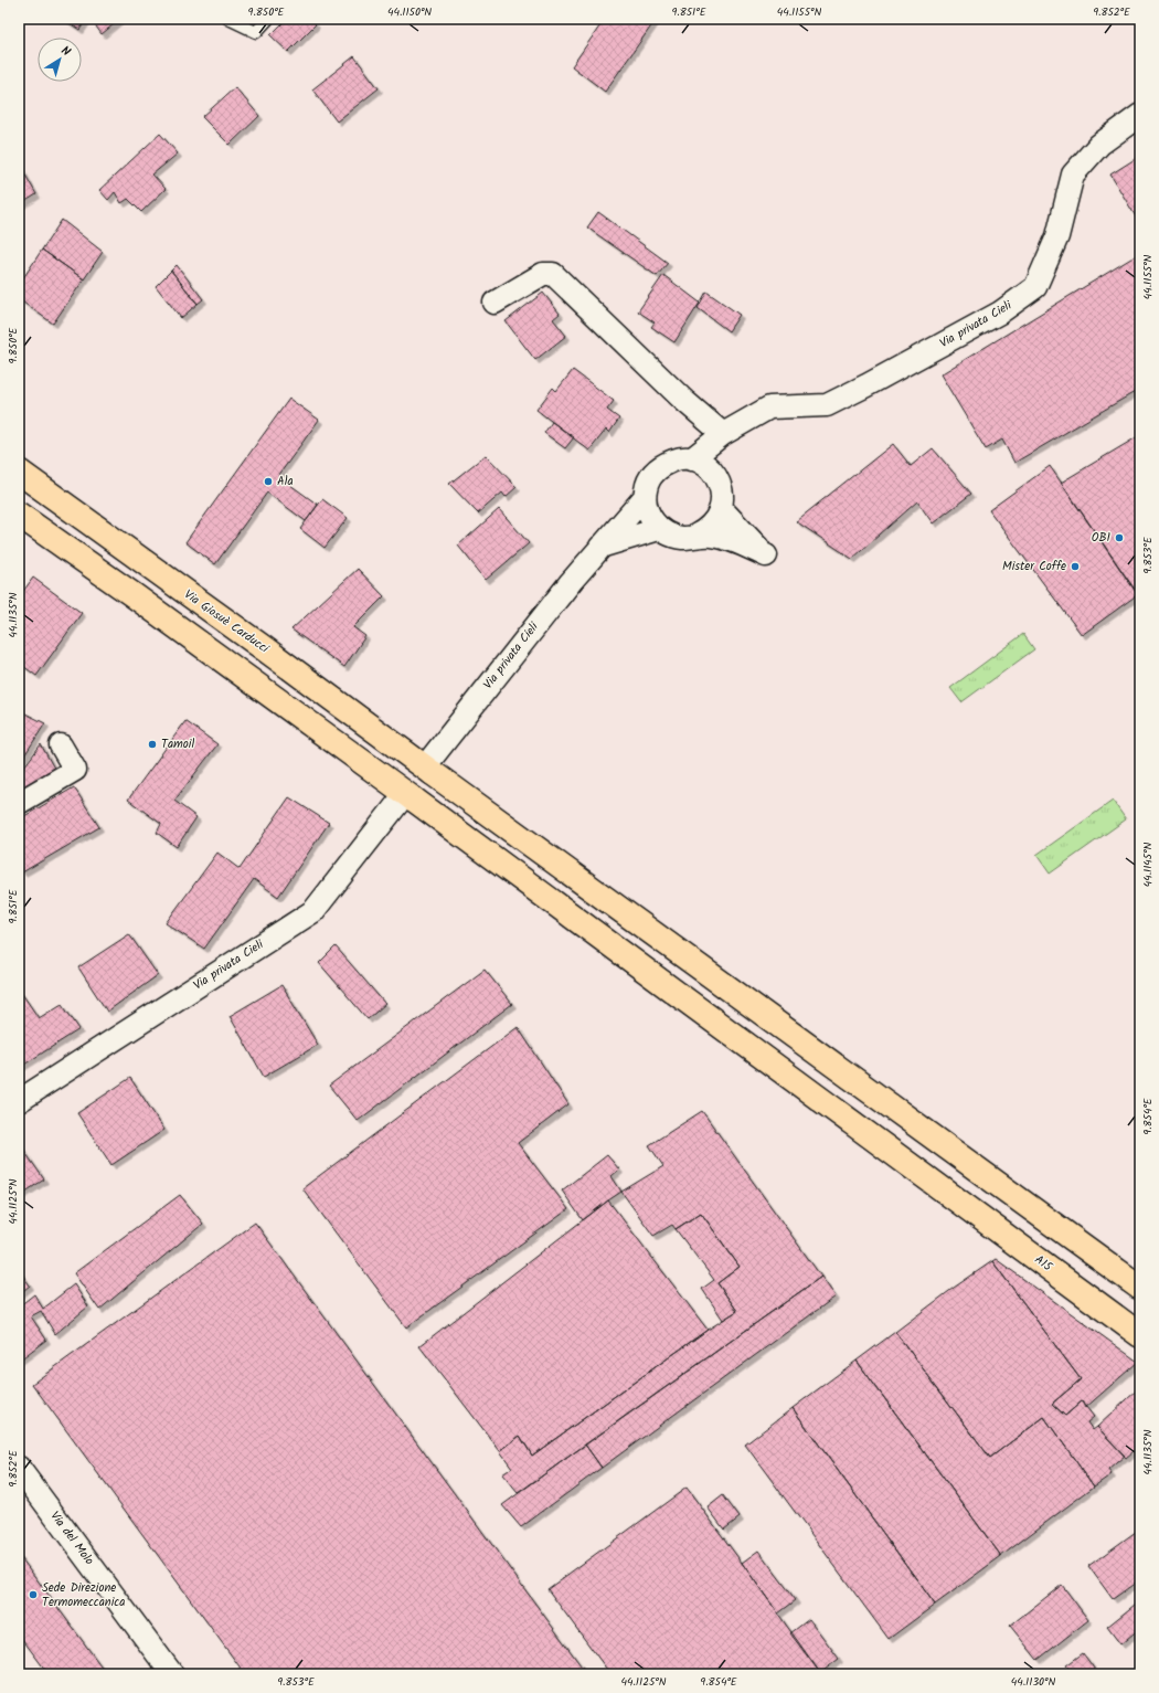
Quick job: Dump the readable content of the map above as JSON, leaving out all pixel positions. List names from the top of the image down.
{
  "streets": {
    "main road": ["Via Giosuè Carducci", "A15"],
    "street": ["Via privata Cieli", "Via del Molo"]
  },
  "crossings": [
    ["Via privata Cieli", "Via Giosuè Carducci"],
    ["Via privata Cieli", "A15"]
  ],
  "places": [
    "Ala",
    "OBI",
    "Mister Coffe",
    "Tamoil",
    "Sede Direzione Termomeccanica"
  ],
  "north": "top right",
  "coordinates": [
    "9.850°E",
    "44.1150°N",
    "9.851°E",
    "44.1155°N",
    "9.852°E",
    "9.853°E",
    "44.1135°N",
    "44.1145°N",
    "9.854°E",
    "44.1125°N",
    "44.1130°N"
  ]
}
